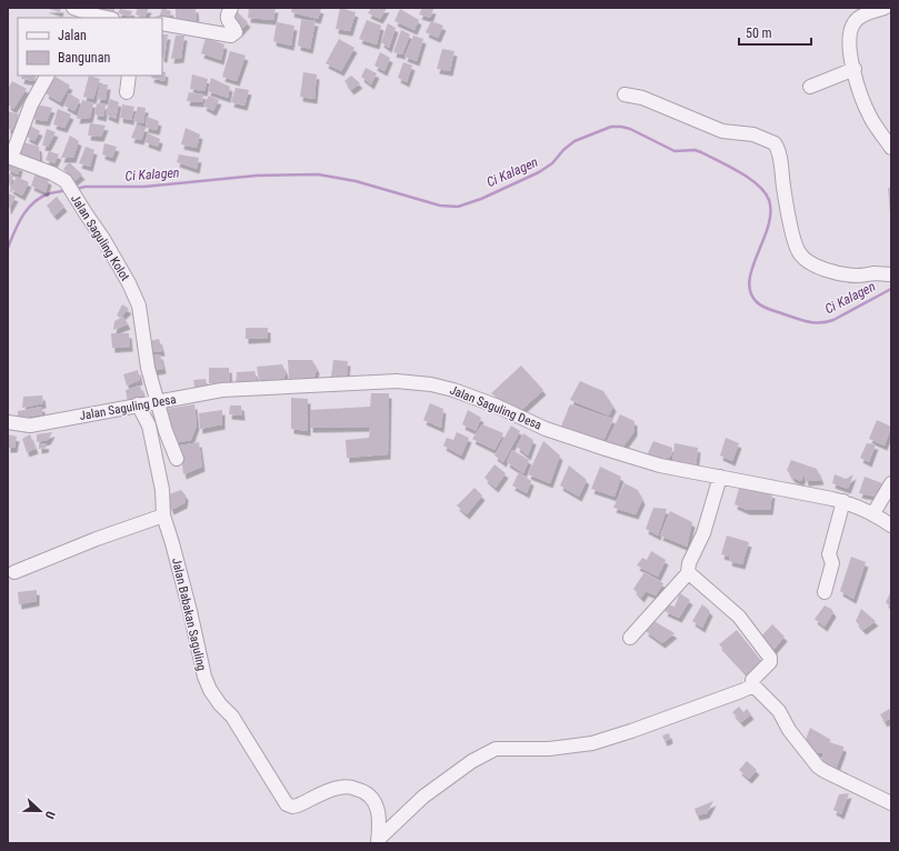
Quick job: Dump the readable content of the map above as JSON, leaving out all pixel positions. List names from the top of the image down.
{
  "streets": {
    "street": ["Jalan Saguling Kolot", "Jalan Saguling Desa", "Jalan Babakan Saguling"]
  },
  "crossings": [
    ["Jalan Saguling Kolot", "Jalan Saguling Desa"],
    ["Jalan Saguling Desa", "Jalan Babakan Saguling"]
  ],
  "water": ["Ci Kalagen"],
  "legend": ["Jalan", "Bangunan"],
  "scale_bar": "50 m",
  "north": "right"
}
